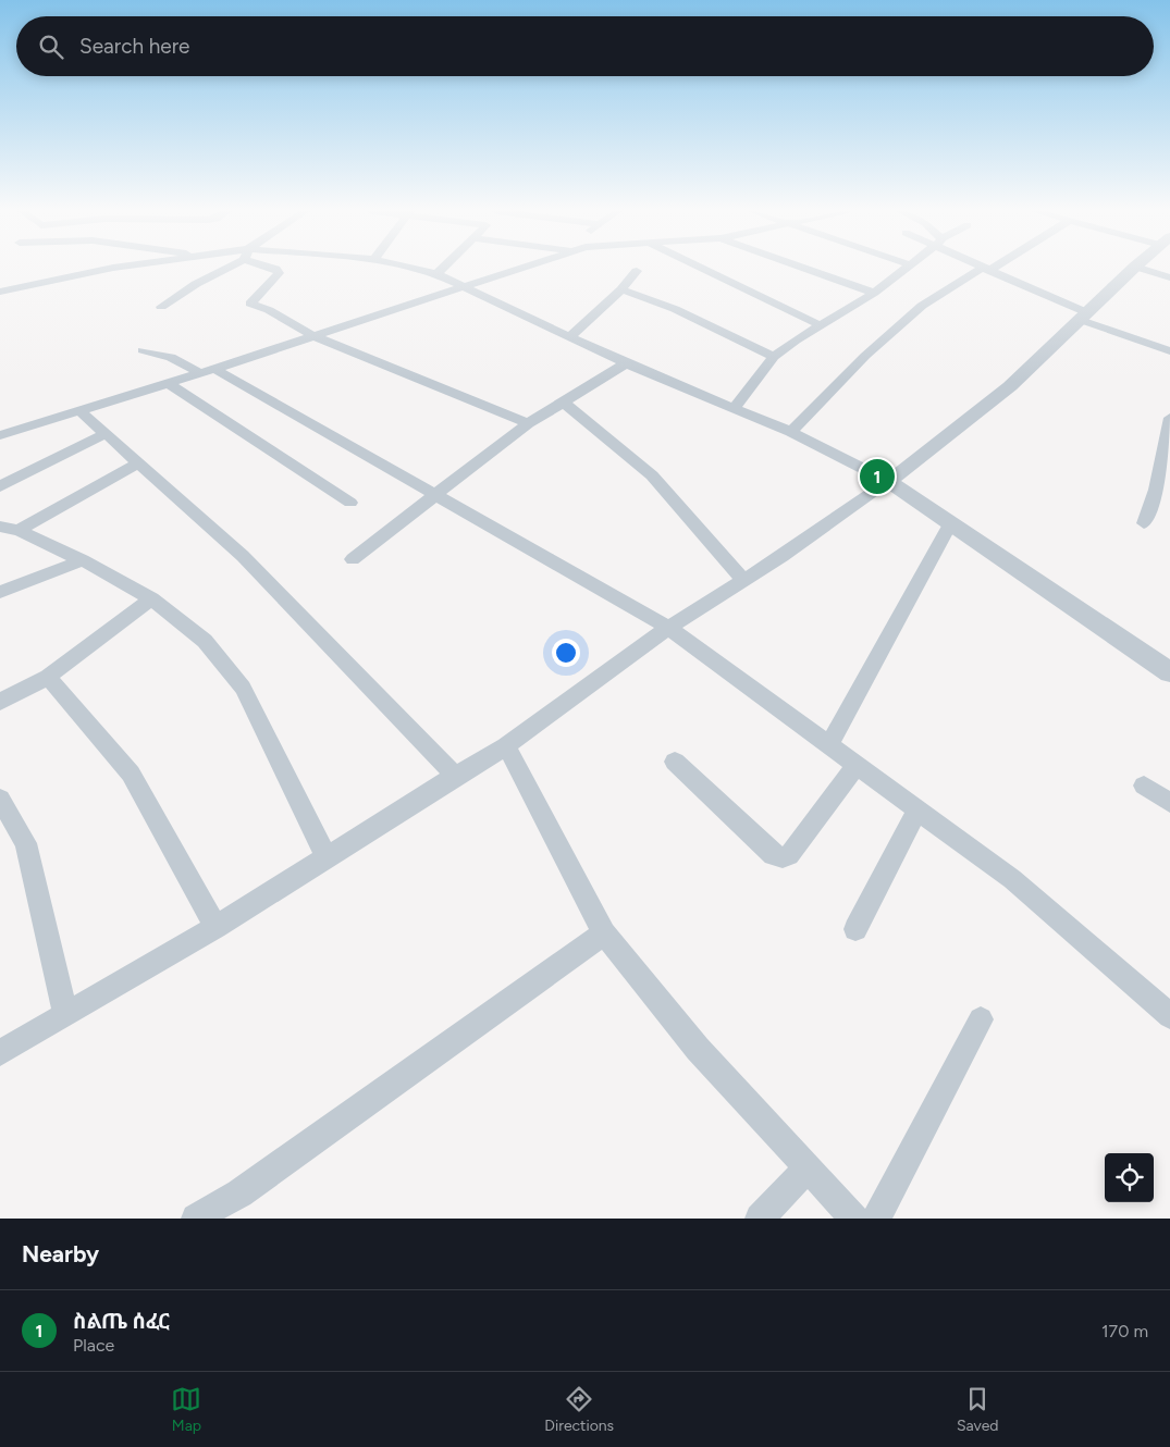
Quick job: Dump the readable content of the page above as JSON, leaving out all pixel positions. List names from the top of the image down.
{
  "page": {
    "search": "Search here",
    "pins": "1",
    "heading": "Nearby",
    "list": [
      {
        "mark": "1",
        "name": "ስልጤ ሰፈር",
        "note": "Place",
        "value": "170 m"
      }
    ],
    "nav": ["Map", "Directions", "Saved"]
  }
}
